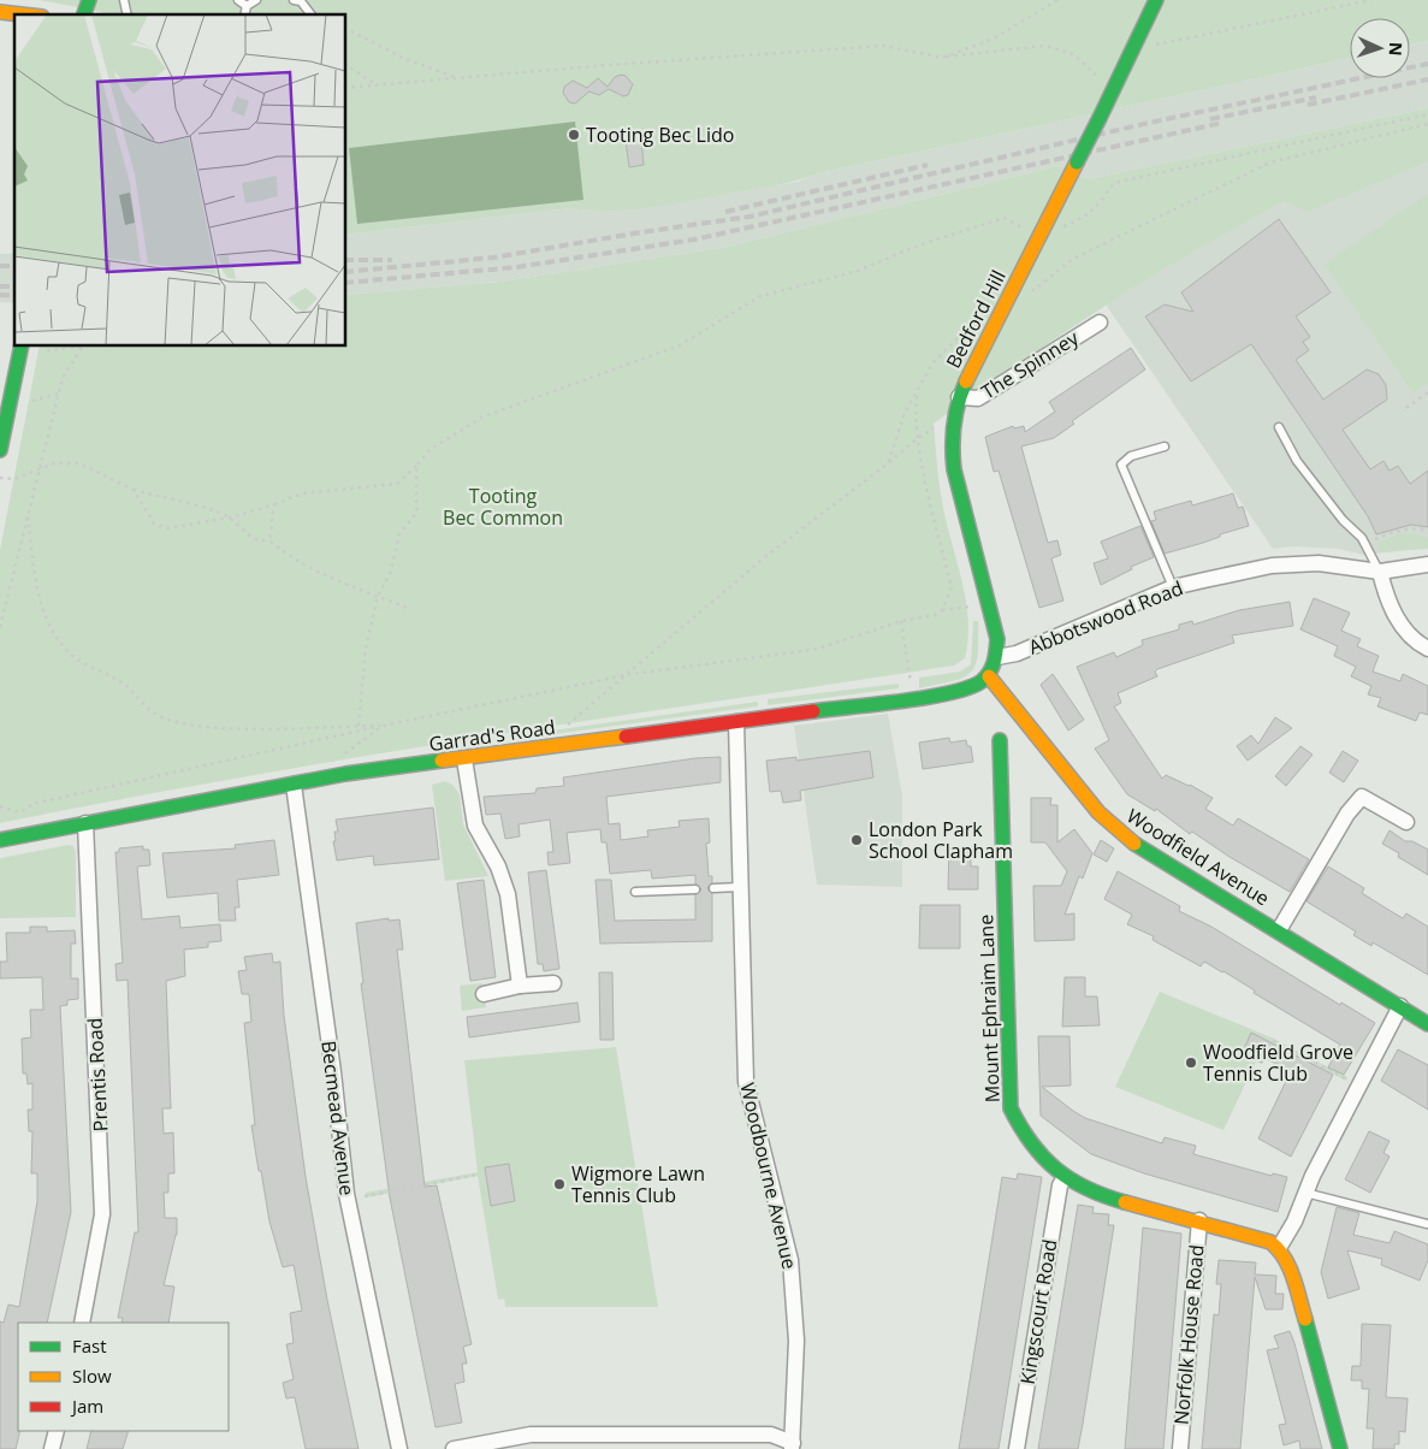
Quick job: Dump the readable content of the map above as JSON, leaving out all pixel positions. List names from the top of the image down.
{
  "streets": {
    "main road": [
      "Bedford Hill",
      "Garrad's Road",
      "Woodfield Avenue",
      "Mount Ephraim Lane"
    ],
    "street": [
      "The Spinney",
      "Abbotswood Road",
      "Prentis Road",
      "Becmead Avenue",
      "Woodbourne Avenue",
      "Kingscourt Road",
      "Norfolk House Road"
    ]
  },
  "crossings": [
    ["Bedford Hill", "The Spinney"],
    ["Bedford Hill", "Abbotswood Road"],
    ["Bedford Hill", "Garrad's Road"],
    ["Bedford Hill", "Woodfield Avenue"],
    ["Garrad's Road", "Woodfield Avenue"],
    ["Garrad's Road", "Prentis Road"],
    ["Garrad's Road", "Becmead Avenue"],
    ["Garrad's Road", "Woodbourne Avenue"],
    ["Mount Ephraim Lane", "Kingscourt Road"],
    ["Mount Ephraim Lane", "Norfolk House Road"]
  ],
  "parks": ["Tooting Bec Common"],
  "places": [
    "Tooting Bec Lido",
    "London Park School Clapham",
    "Woodfield Grove Tennis Club",
    "Wigmore Lawn Tennis Club"
  ],
  "legend": ["Fast", "Slow", "Jam"],
  "north": "right"
}
